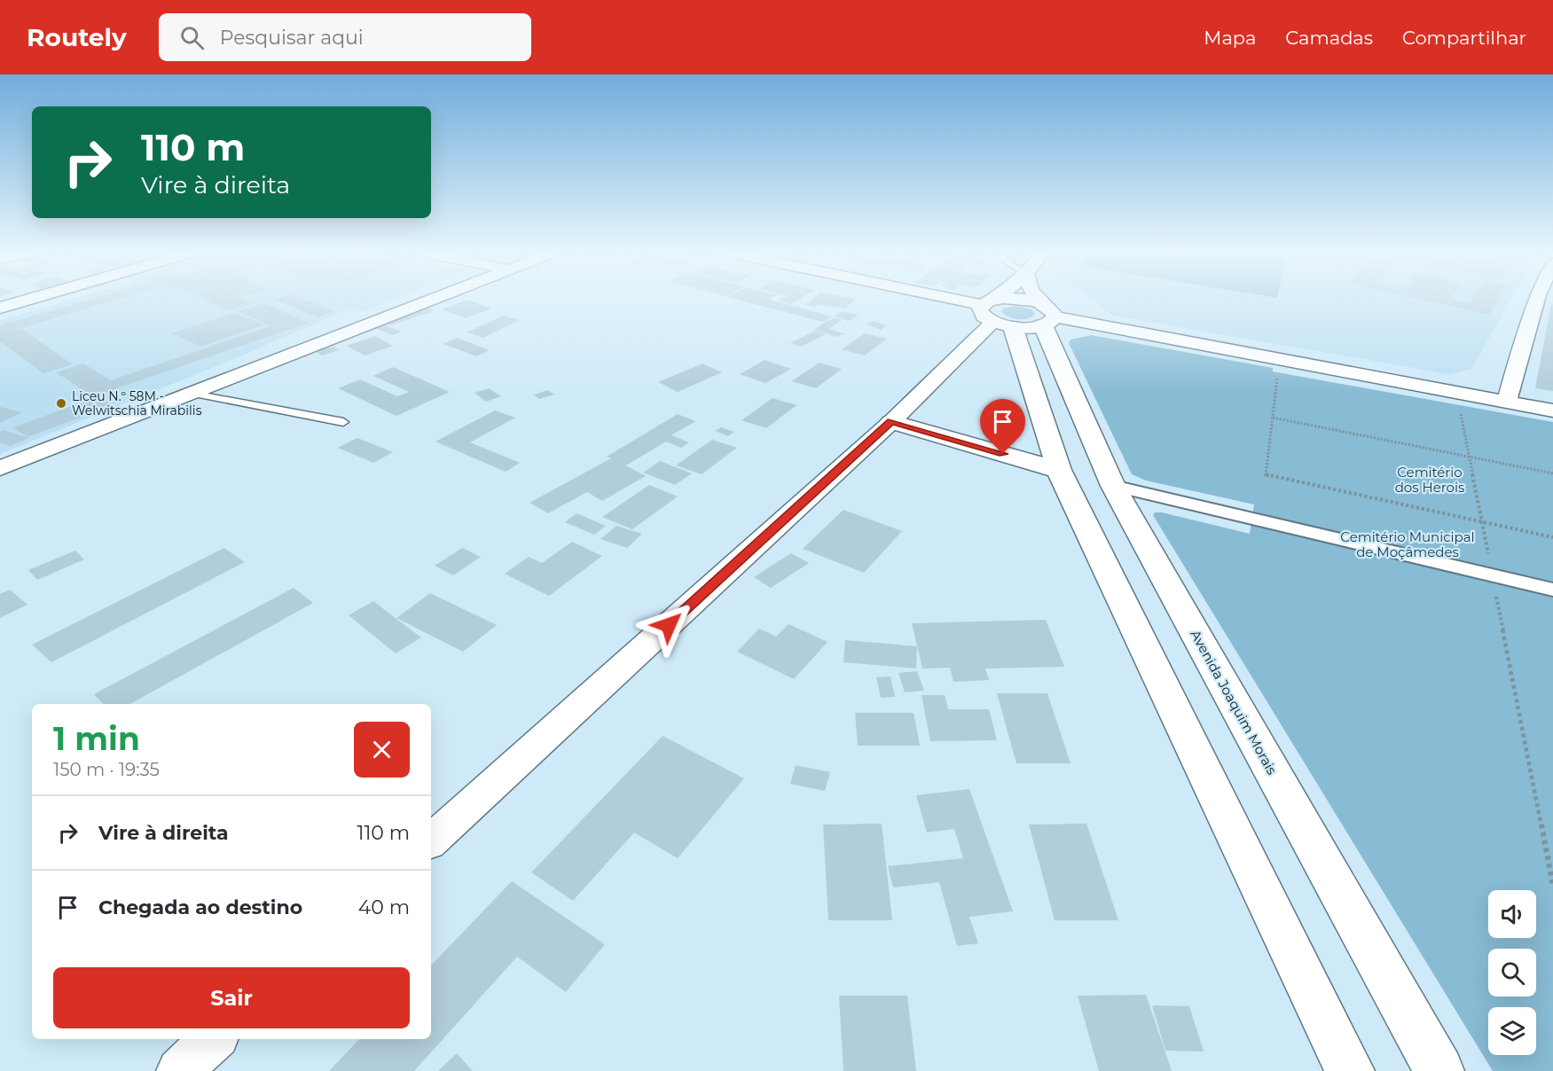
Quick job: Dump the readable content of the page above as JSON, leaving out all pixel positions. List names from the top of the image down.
{
  "streets": {
    "street": ["Avenida Joaquim Morais"]
  },
  "parks": ["Cemitério dos Herois", "Cemitério Municipal de Moçâmedes"],
  "places": ["Liceu N.º 58M - Welwitschia Mirabilis"],
  "page": {
    "header": "Routely",
    "search": "Pesquisar aqui",
    "nav": ["Mapa", "Camadas", "Compartilhar"],
    "turn": ["110 m", "Vire à direita"],
    "heading": ["1 min", "150 m · 19:35"],
    "list": [
      {
        "name": "Vire à direita",
        "value": "110 m"
      },
      {
        "name": "Chegada ao destino",
        "value": "40 m"
      }
    ],
    "buttons": "Sair"
  }
}
